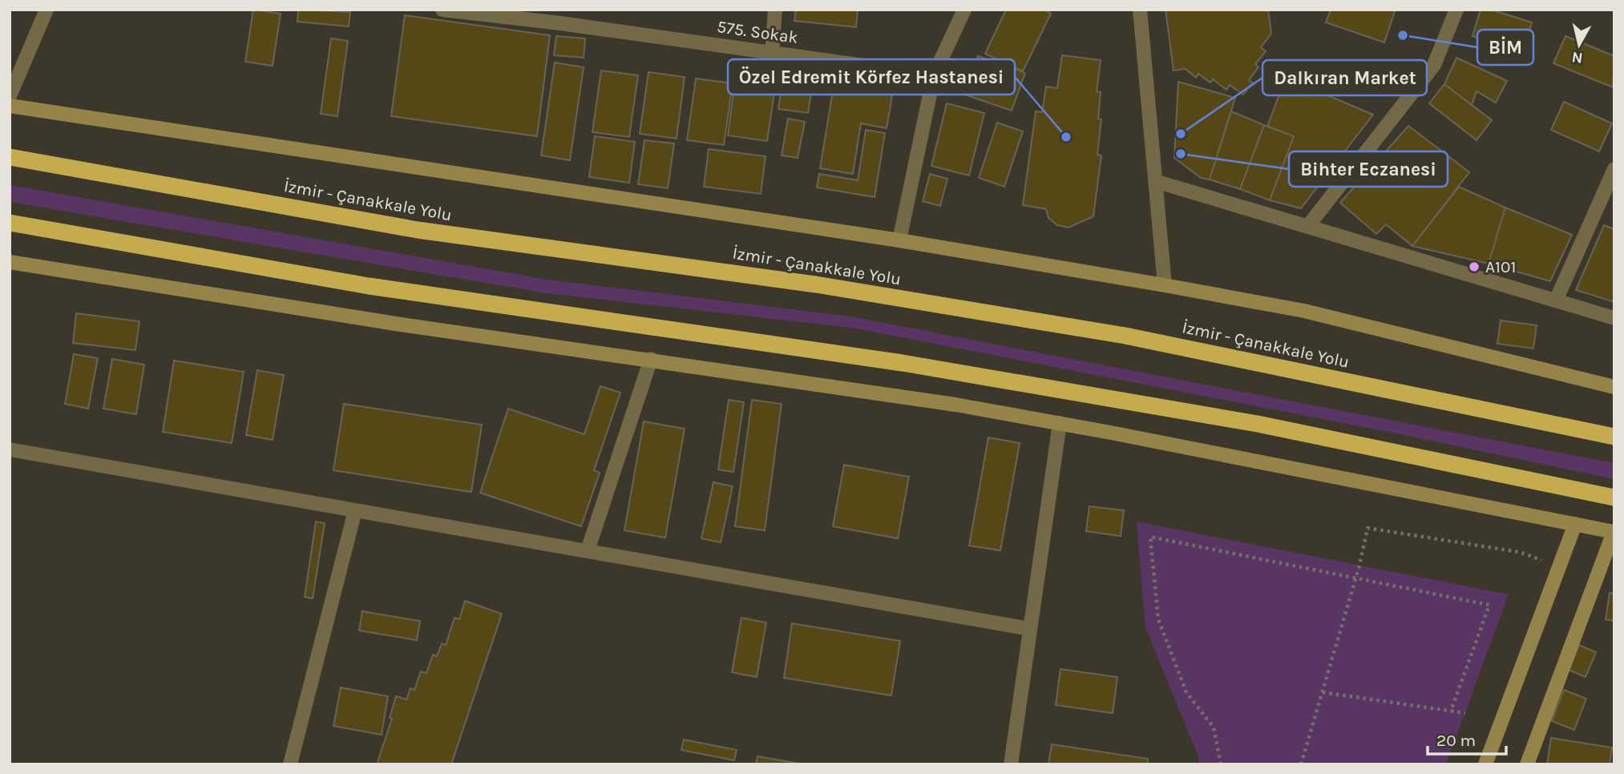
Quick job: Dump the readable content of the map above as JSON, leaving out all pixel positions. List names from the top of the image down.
{
  "streets": {
    "highway": ["İzmir - Çanakkale Yolu"],
    "street": ["575. Sokak"]
  },
  "places": [
    "BİM",
    "Dalkıran Market",
    "Özel Edremit Körfez Hastanesi",
    "Bihter Eczanesi",
    "A101"
  ],
  "scale_bar": "20 m",
  "north": "bottom"
}
